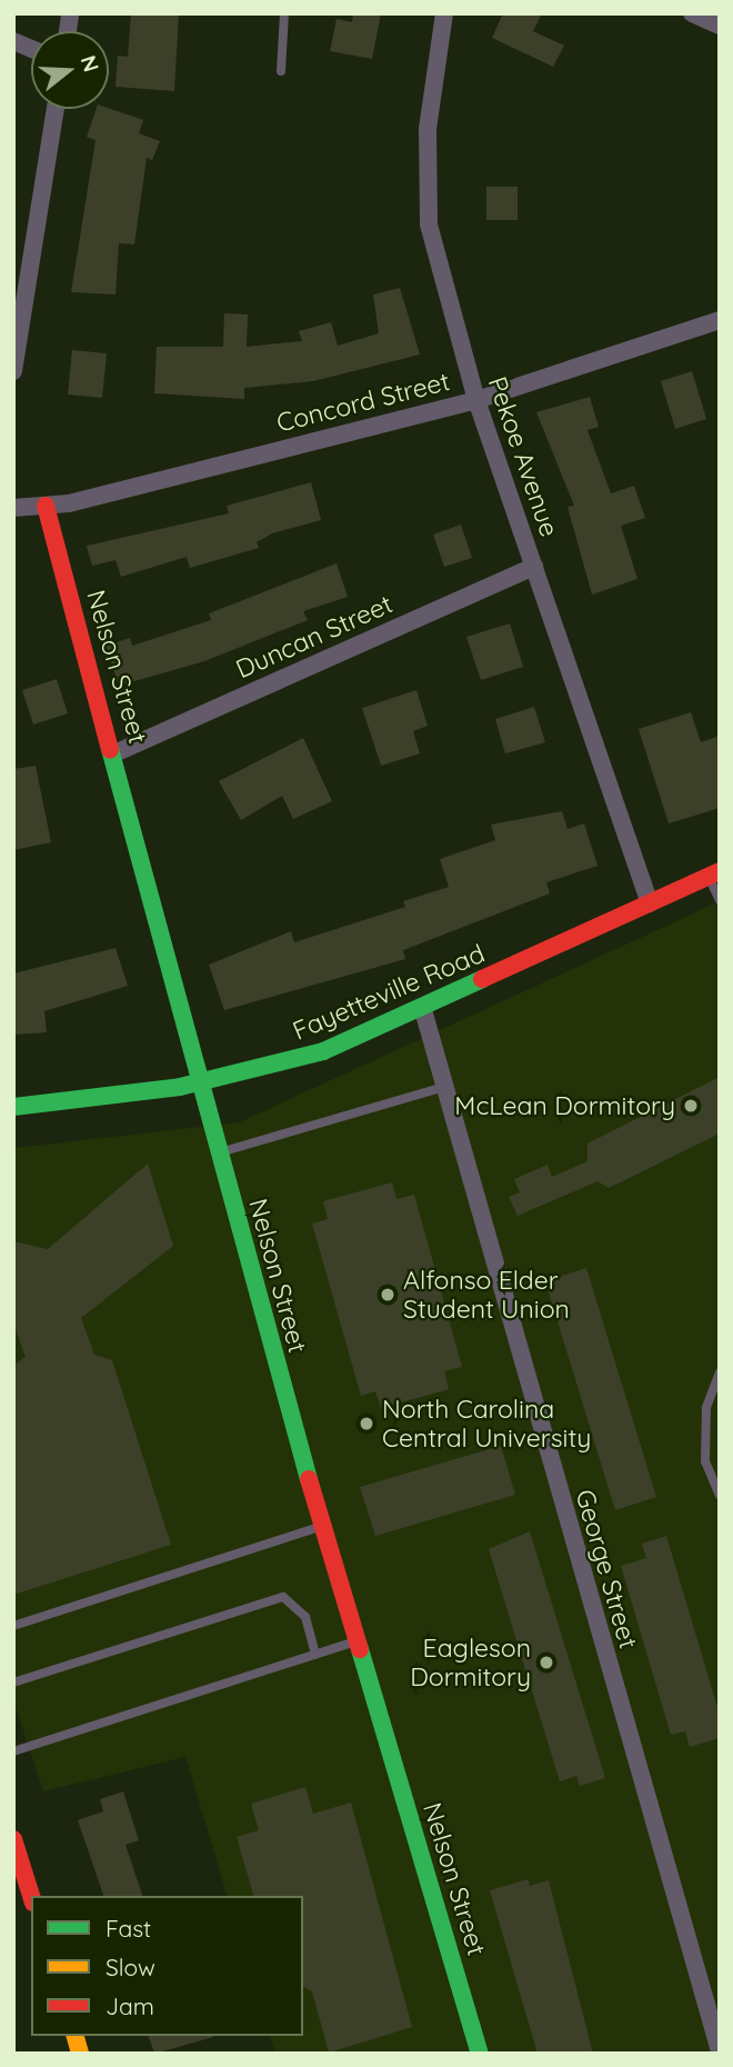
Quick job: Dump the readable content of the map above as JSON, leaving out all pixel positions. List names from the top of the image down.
{
  "streets": {
    "street": [
      "Concord Street",
      "Pekoe Avenue",
      "Duncan Street",
      "Nelson Street",
      "Fayetteville Road",
      "George Street"
    ]
  },
  "crossings": [
    ["Concord Street", "Pekoe Avenue"],
    ["Concord Street", "Nelson Street"],
    ["Pekoe Avenue", "Duncan Street"],
    ["Pekoe Avenue", "Fayetteville Road"],
    ["Duncan Street", "Nelson Street"],
    ["Nelson Street", "Fayetteville Road"],
    ["Fayetteville Road", "George Street"]
  ],
  "places": [
    "McLean Dormitory",
    "Alfonso Elder Student Union",
    "North Carolina Central University",
    "Eagleson Dormitory"
  ],
  "legend": ["Fast", "Slow", "Jam"],
  "north": "right"
}
